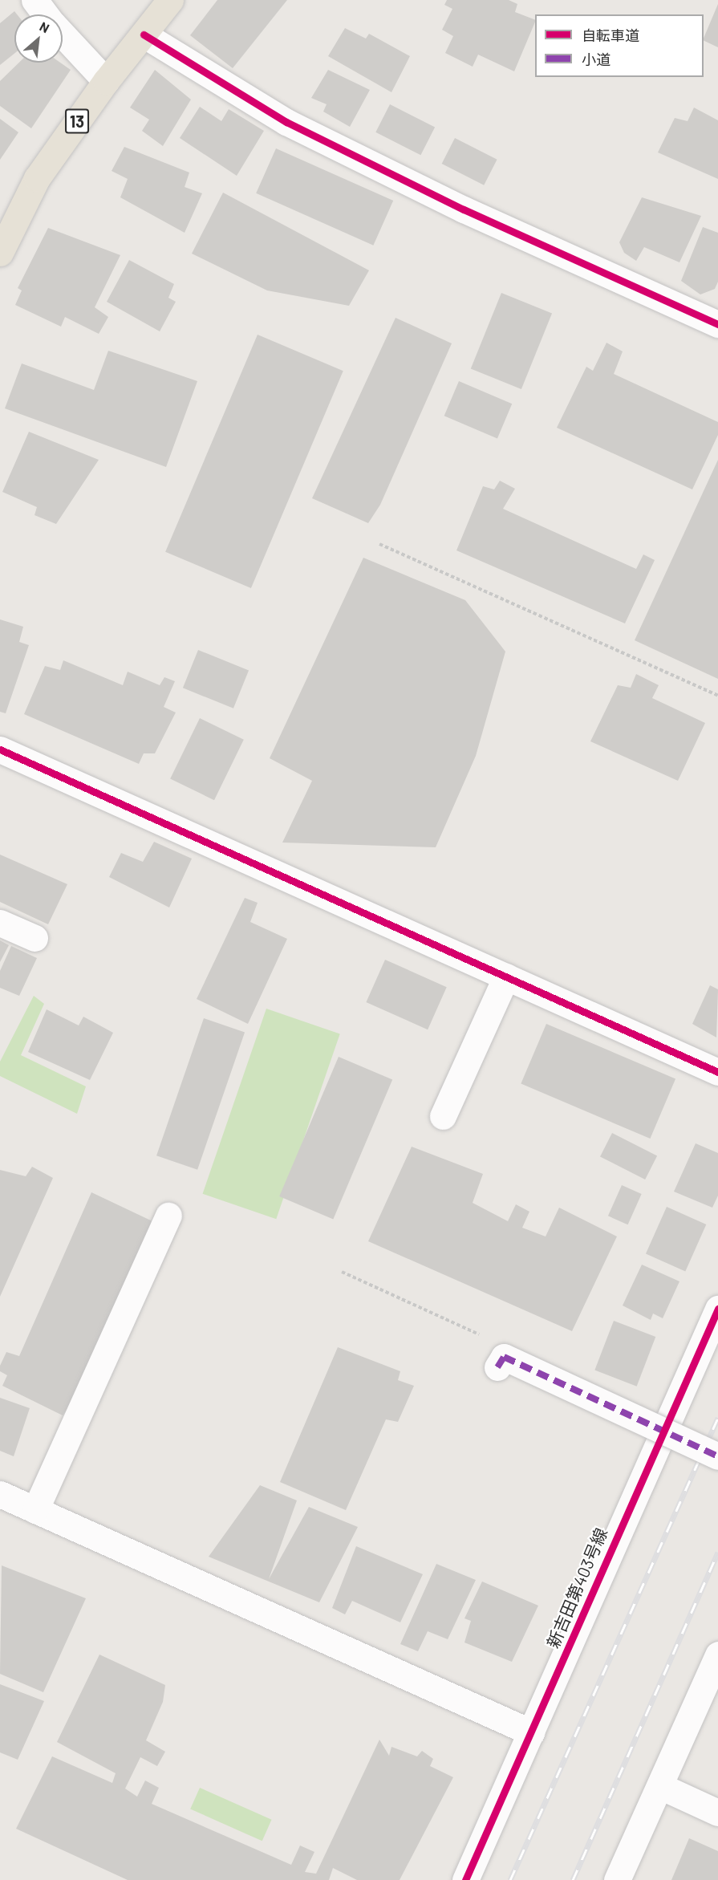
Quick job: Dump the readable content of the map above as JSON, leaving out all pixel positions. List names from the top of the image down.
{
  "streets": {
    "main road": ["13"],
    "street": ["新吉田第403号線"]
  },
  "legend": ["自転車道", "小道"],
  "north": "top right"
}
